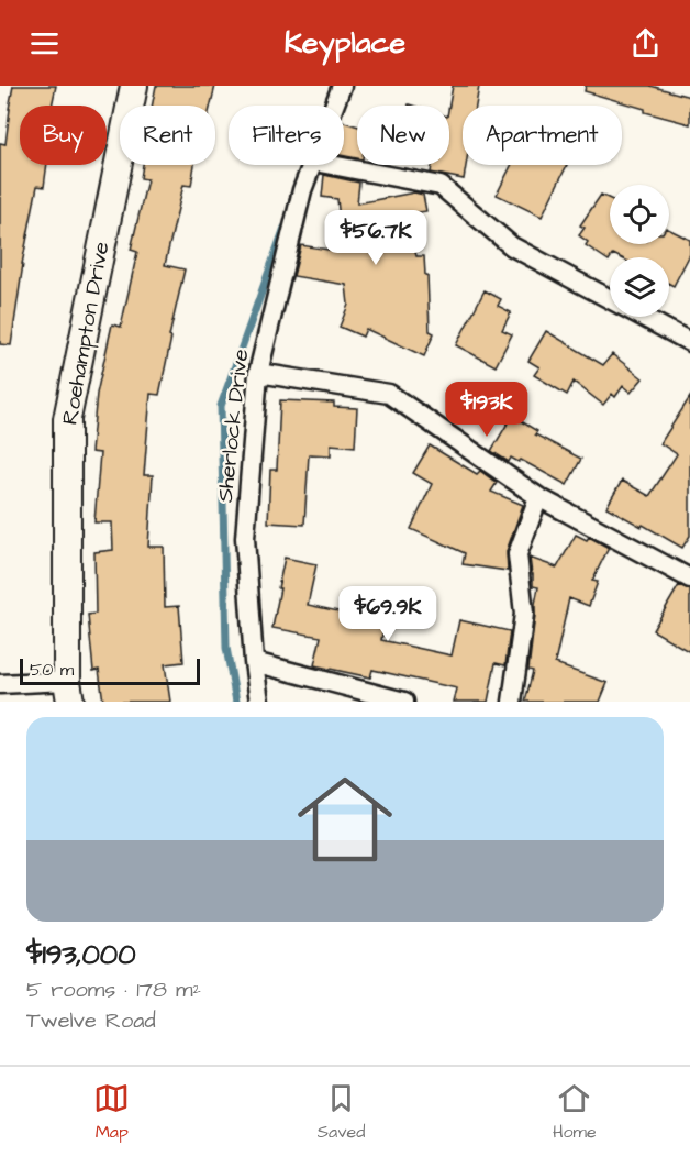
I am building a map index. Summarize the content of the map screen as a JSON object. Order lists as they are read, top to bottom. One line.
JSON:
{"streets":{"street":["Roehampton Drive","Sherlock Drive"]},"scale_bar":"50 m","page":{"header":"Keyplace","chip":["Buy","Rent","Filters","New","Apartment"],"price":["$56.7K","$193K","$69.9K"],"scale":"50 m","list":[{"name":"$193,000","note":"5 rooms · 178 m² · Twelve Road"}],"tabs":["Map","Saved","Home"]}}
